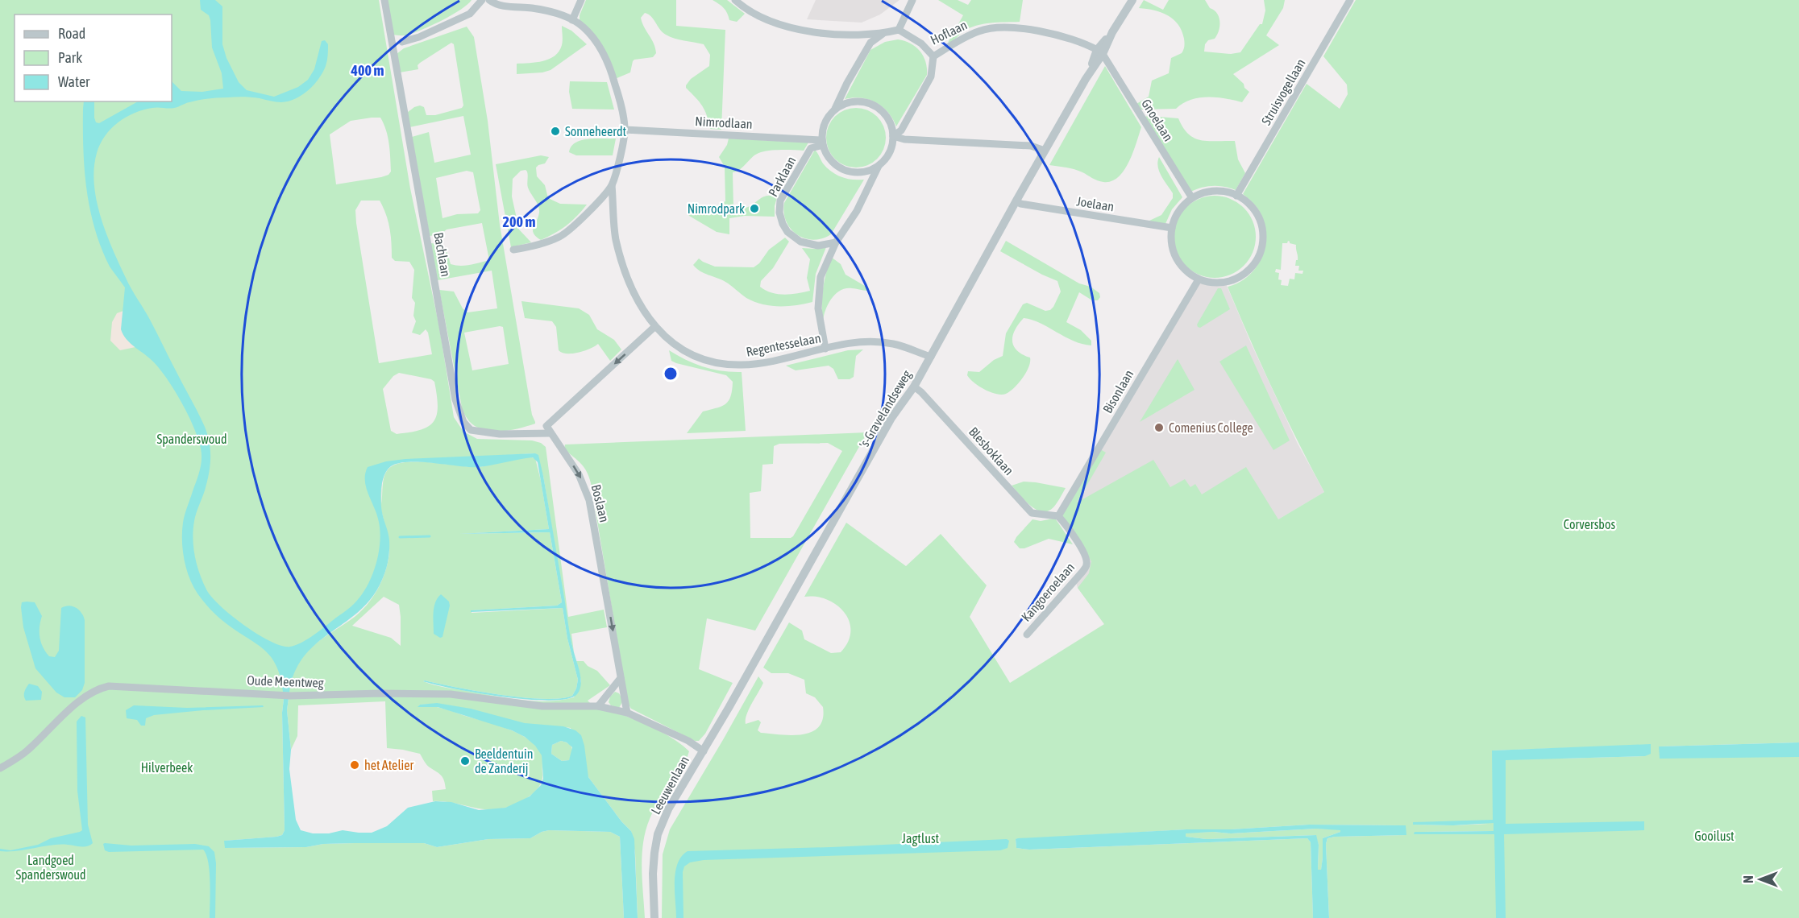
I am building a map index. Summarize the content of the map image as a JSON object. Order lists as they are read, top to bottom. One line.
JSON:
{"streets":{"street":["Hoflaan","Struisvogellaan","Gnoelaan","Nimrodlaan","Parklaan","Joelaan","Bachlaan","Regentesselaan","Bisonlaan","'s-Gravelandseweg","Blesboklaan","Boslaan","Kangoeroelaan","Oude Meentweg","Leeuwenlaan"]},"crossings":[["Hoflaan","Gnoelaan"],["Hoflaan","'s-Gravelandseweg"],["Struisvogellaan","Gnoelaan"],["Struisvogellaan","Joelaan"],["Struisvogellaan","Bisonlaan"],["Gnoelaan","Joelaan"],["Gnoelaan","Bisonlaan"],["Gnoelaan","'s-Gravelandseweg"],["Nimrodlaan","Parklaan"],["Joelaan","Bisonlaan"],["Joelaan","'s-Gravelandseweg"],["Bachlaan","Boslaan"],["Regentesselaan","'s-Gravelandseweg"],["Bisonlaan","Blesboklaan"],["Bisonlaan","Kangoeroelaan"],["'s-Gravelandseweg","Blesboklaan"],["'s-Gravelandseweg","Oude Meentweg"],["'s-Gravelandseweg","Leeuwenlaan"],["Blesboklaan","Kangoeroelaan"],["Boslaan","Oude Meentweg"],["Oude Meentweg","Leeuwenlaan"]],"one_way":["Boslaan"],"parks":["Spanderswoud","Corversbos","Hilverbeek","Gooilust","Jagtlust","Landgoed Spanderswoud"],"places":["Sonneheerdt","Nimrodpark","Comenius College","Beeldentuin de Zanderij","het Atelier"],"legend":["Road","Park","Water"],"north":"left","rings":["400 m","200 m"]}
